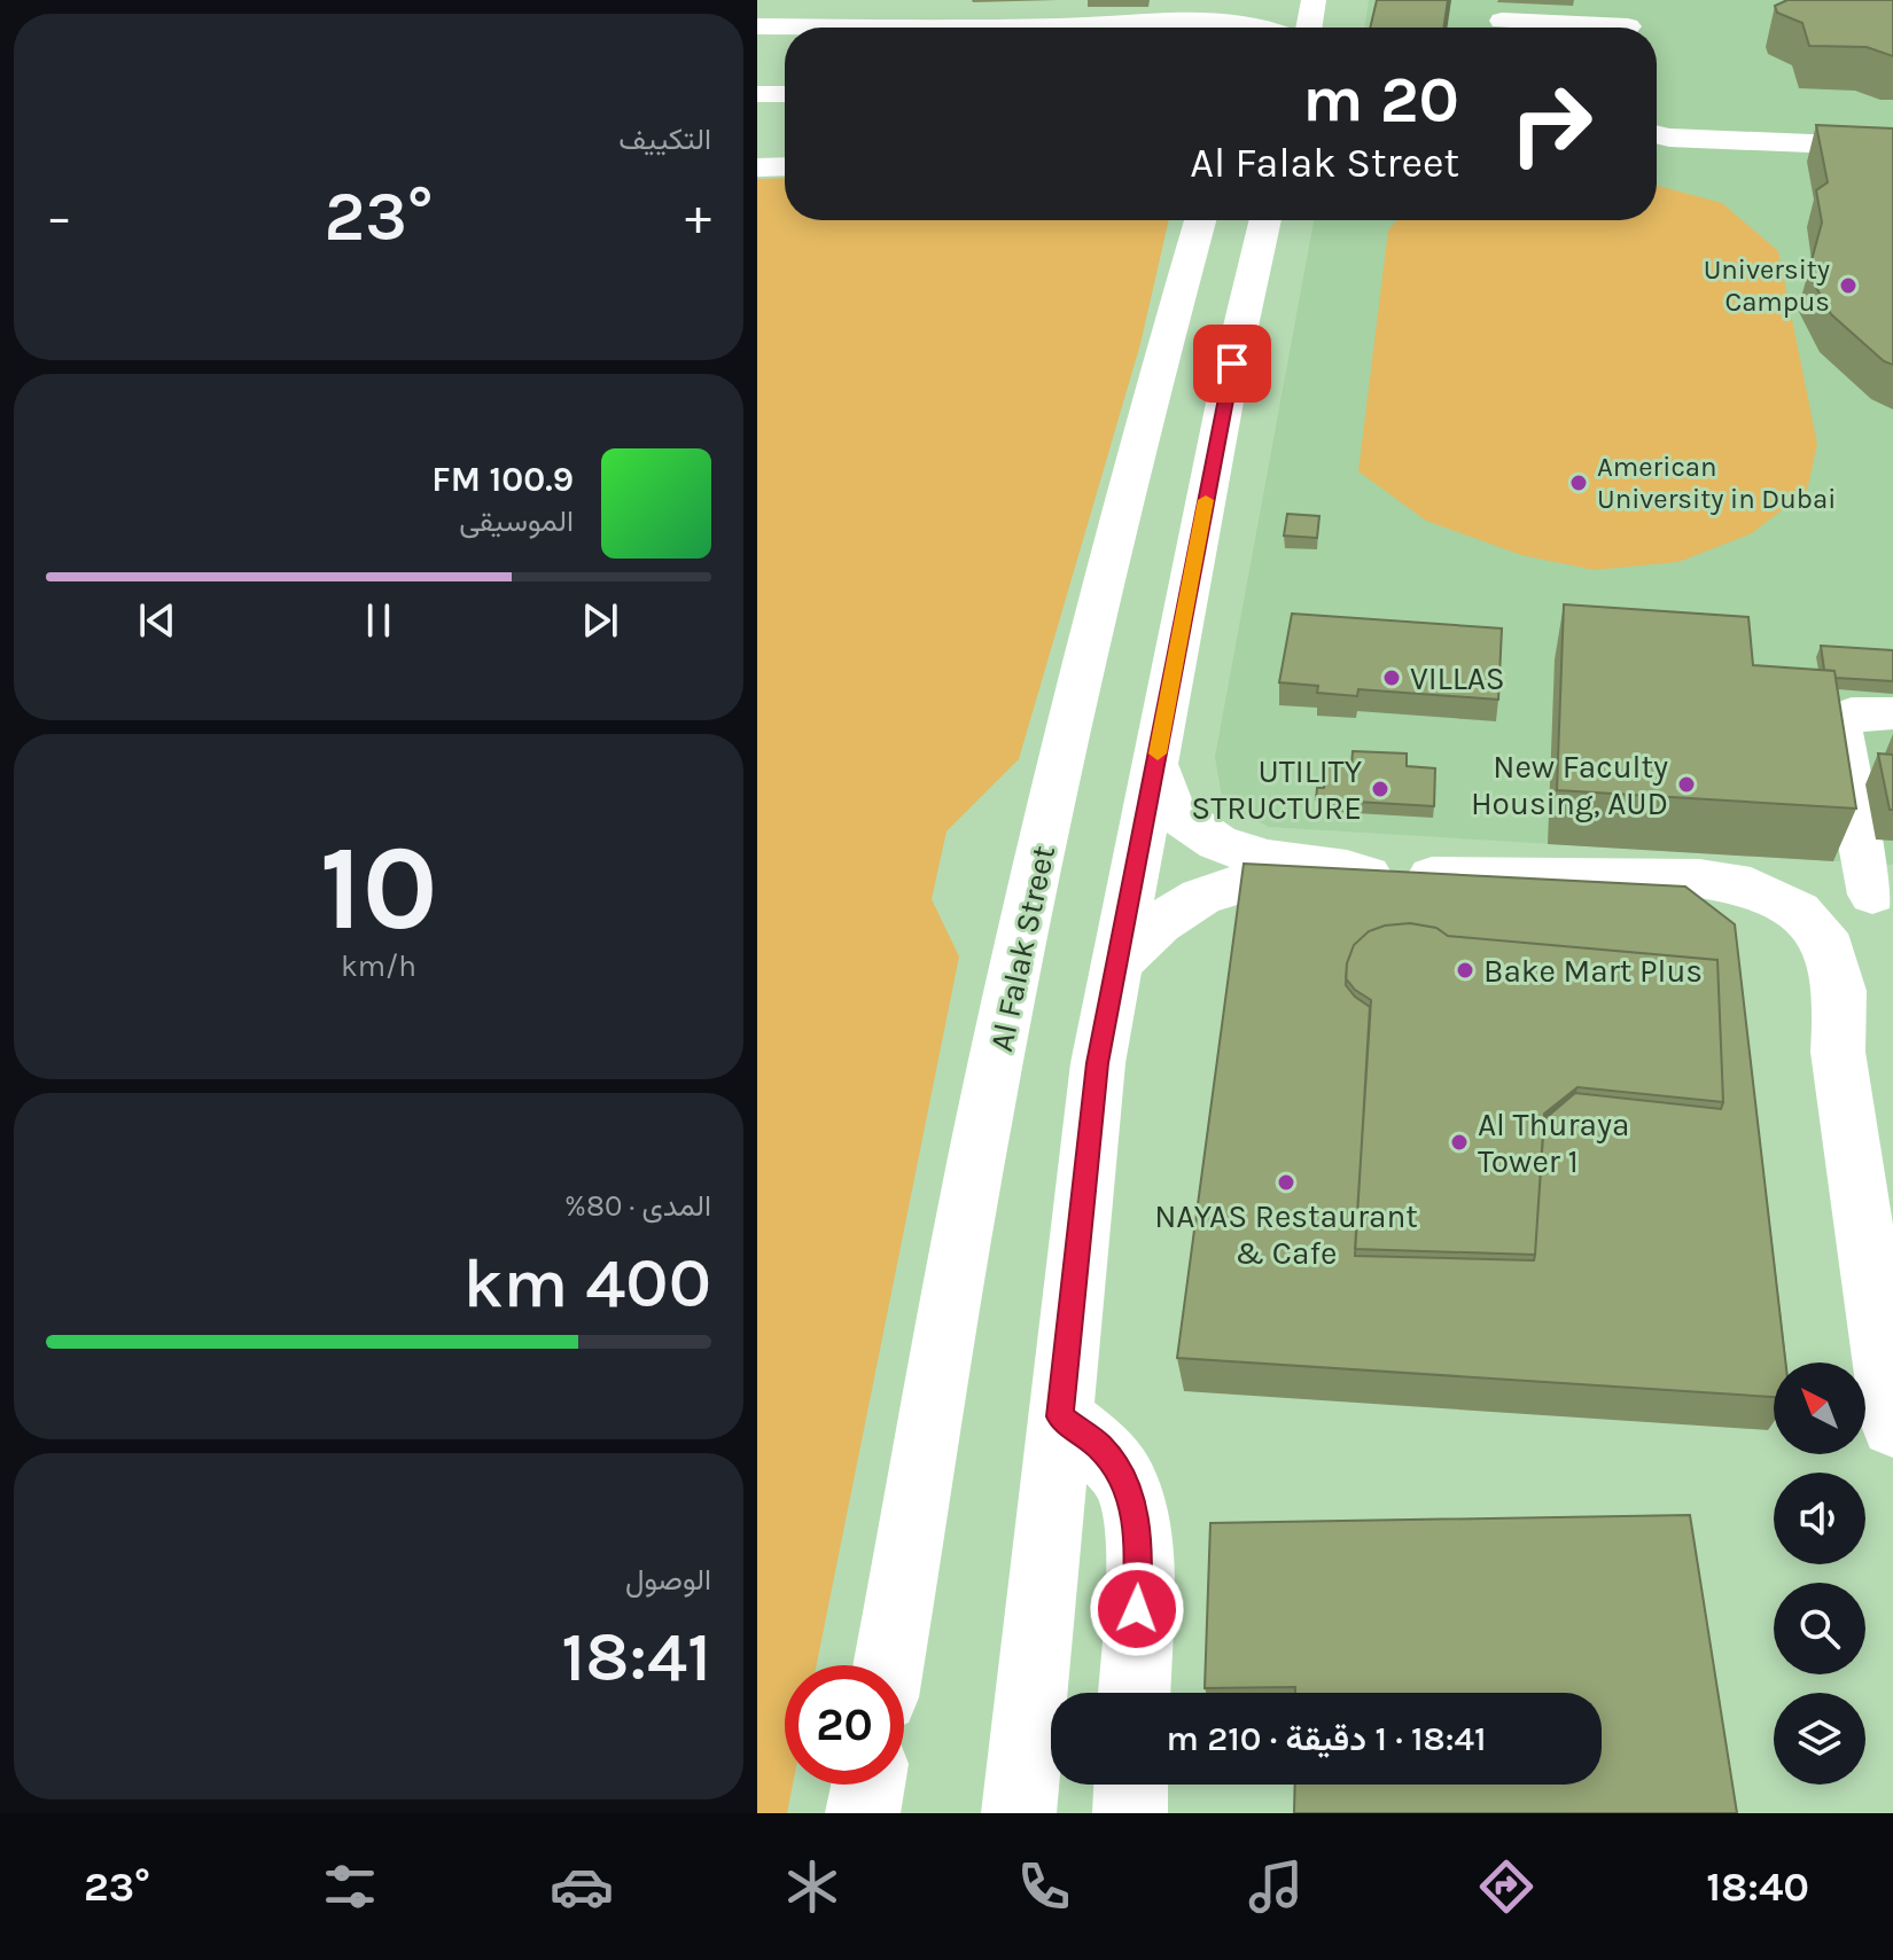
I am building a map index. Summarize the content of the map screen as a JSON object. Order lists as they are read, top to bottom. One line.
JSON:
{"streets":{"street":["Al Falak Street"]},"places":["University Campus","American University in Dubai","VILLAS","New Faculty Housing, AUD","UTILITY STRUCTURE","Bake Mart Plus","Al Thuraya Tower 1","NAYAS Restaurant & Cafe"],"north":"top left","page":{"tile":["التكييف",["10","km/h"],["المدى · 80%","400 km"],["الوصول","18:41"]],"turn":["20 m","Al Falak Street"],"heat":["−","23°","+"],"song":["100.9 FM","الموسيقى"],"limit":"20","trip":"18:41 · 1 دقيقة · 210 m","tabs":["18:40","23°"]}}
